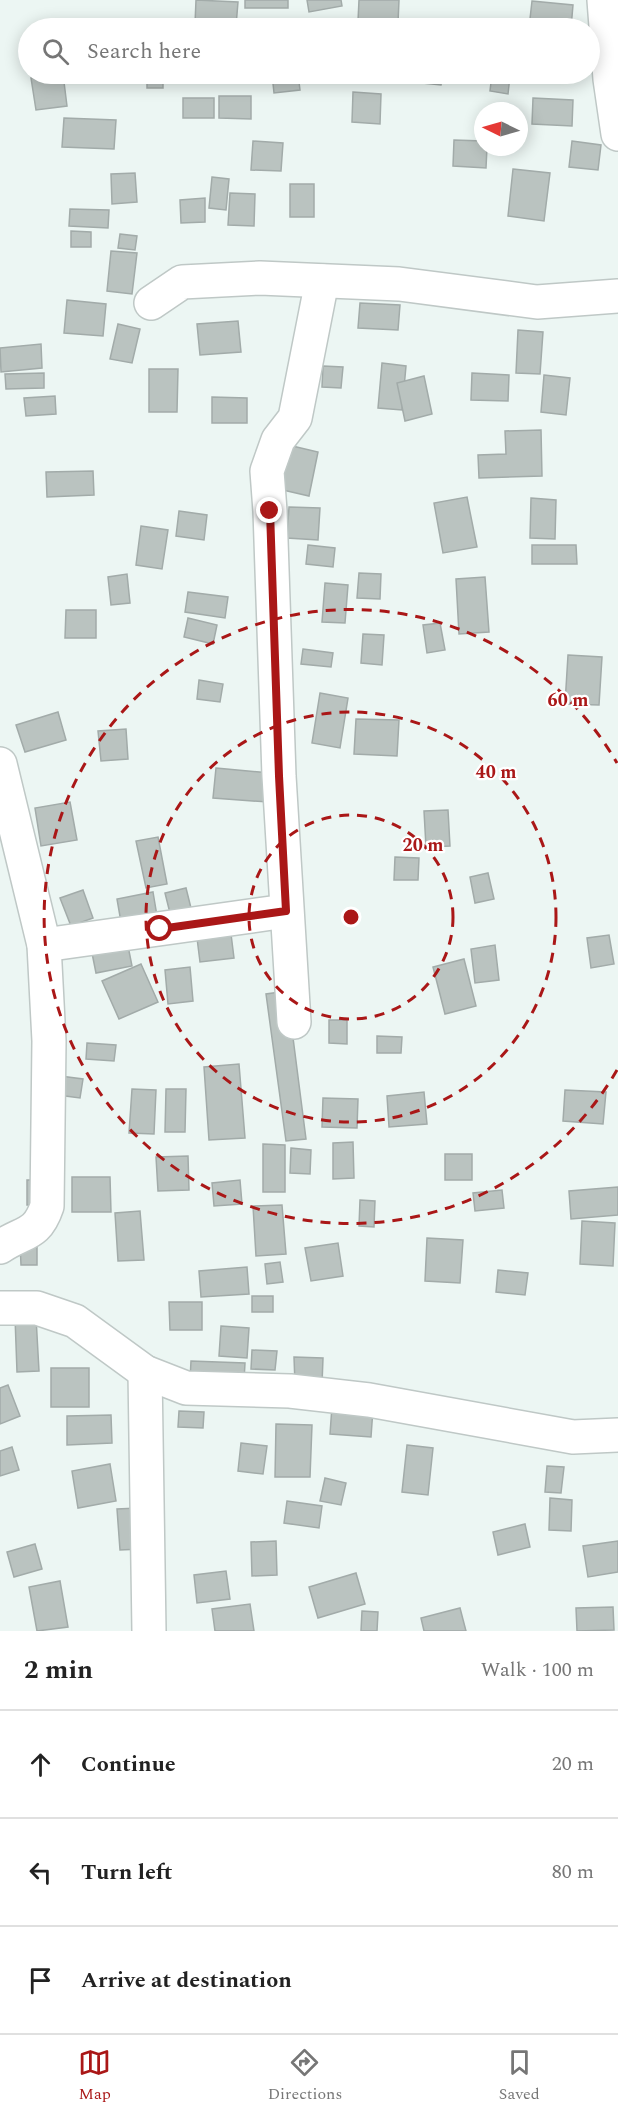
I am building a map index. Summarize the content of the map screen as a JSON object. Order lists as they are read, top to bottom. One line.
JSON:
{"north":"left","page":{"search":"Search here","heading":["2 min","Walk · 100 m"],"list":[["Continue","20 m"],["Turn left","80 m"],"Arrive at destination"],"nav":["Map","Directions","Saved"]},"rings":["60 m","40 m","20 m"]}
